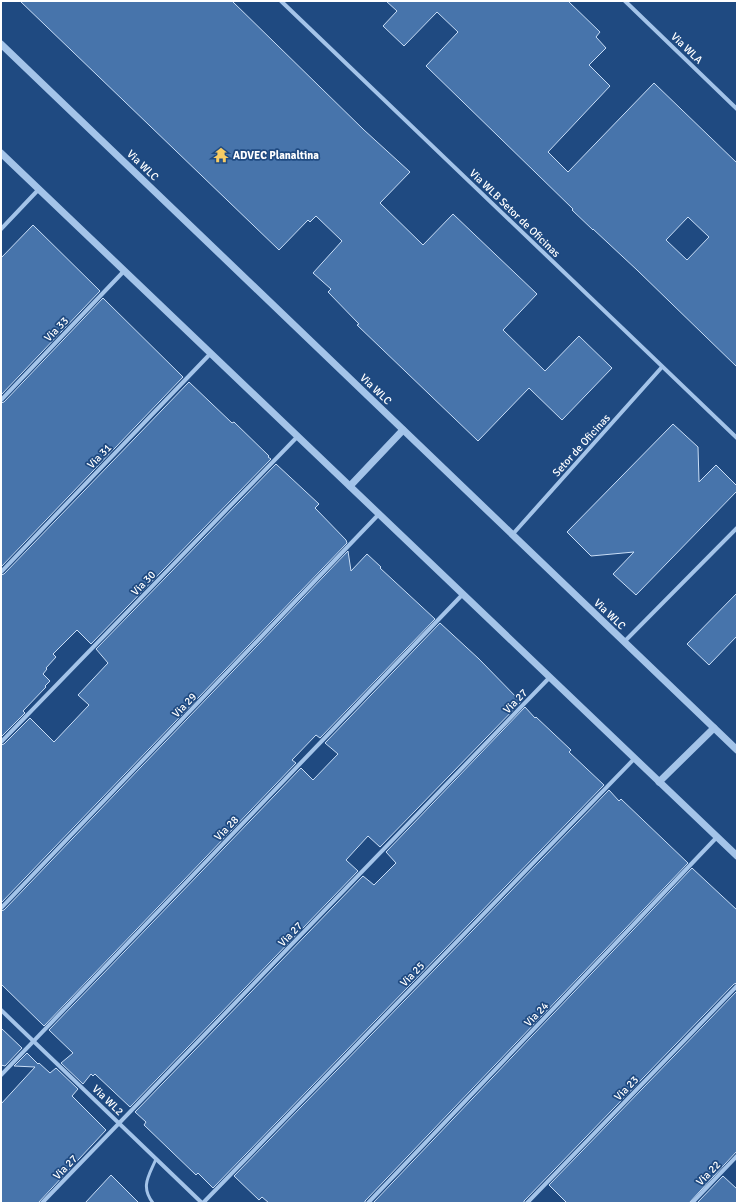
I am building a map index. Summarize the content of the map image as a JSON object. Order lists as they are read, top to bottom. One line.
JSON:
{"streets":{"street":["Via WLA","Via WLC","Via WLB Setor de Oficinas","Via 33","Setor de Oficinas","Via 31","Via 30","Via 27","Via 29","Via 28","Via 25","Via 24","Via 23","Via WL2","Via 22"]},"crossings":[["Via WLC","Setor de Oficinas"],["Via WLB Setor de Oficinas","Setor de Oficinas"],["Via 27","Via WL2"],["Via 28","Via WL2"],["Via 25","Via WL2"]],"places":{"temple":["ADVEC Planaltina"]}}
